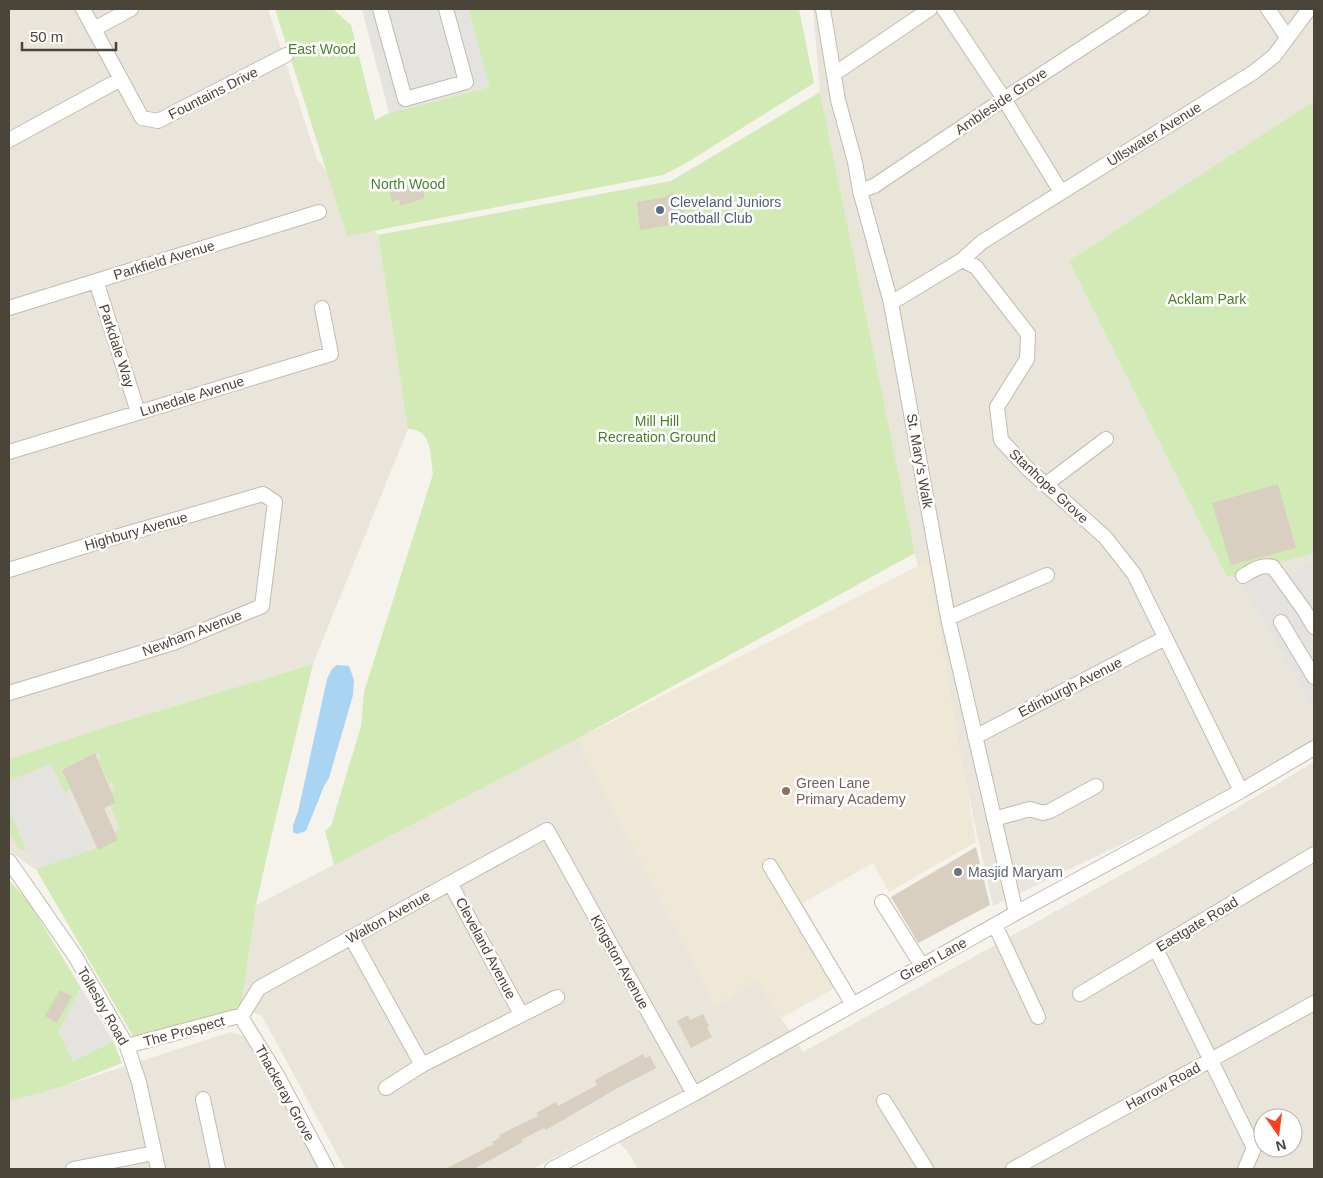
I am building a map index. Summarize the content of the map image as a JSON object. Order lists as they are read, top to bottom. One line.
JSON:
{"streets":{"street":["Fountains Drive","Ambleside Grove","Ullswater Avenue","Parkfield Avenue","Parkdale Way","Lunedale Avenue","St. Mary's Walk","Stanhope Grove","Highbury Avenue","Newham Avenue","Edinburgh Avenue","Walton Avenue","Eastgate Road","Cleveland Avenue","Green Lane","Kingston Avenue","Tollesby Road","The Prospect","Harrow Road","Thackeray Grove"]},"crossings":[["Ambleside Grove","St. Mary's Walk"],["Ullswater Avenue","Stanhope Grove"],["Parkfield Avenue","Parkdale Way"],["Parkdale Way","Lunedale Avenue"],["St. Mary's Walk","Edinburgh Avenue"],["St. Mary's Walk","Green Lane"],["Stanhope Grove","Edinburgh Avenue"],["Stanhope Grove","Green Lane"],["Highbury Avenue","Newham Avenue"],["Walton Avenue","Cleveland Avenue"],["Walton Avenue","Kingston Avenue"],["Walton Avenue","The Prospect"],["Walton Avenue","Thackeray Grove"],["Green Lane","Kingston Avenue"],["Tollesby Road","The Prospect"],["The Prospect","Thackeray Grove"]],"parks":["East Wood","North Wood","Acklam Park","Mill Hill Recreation Ground"],"places":["Cleveland Juniors Football Club","Green Lane Primary Academy","Masjid Maryam"],"scale_bar":"50 m","north":"bottom"}
